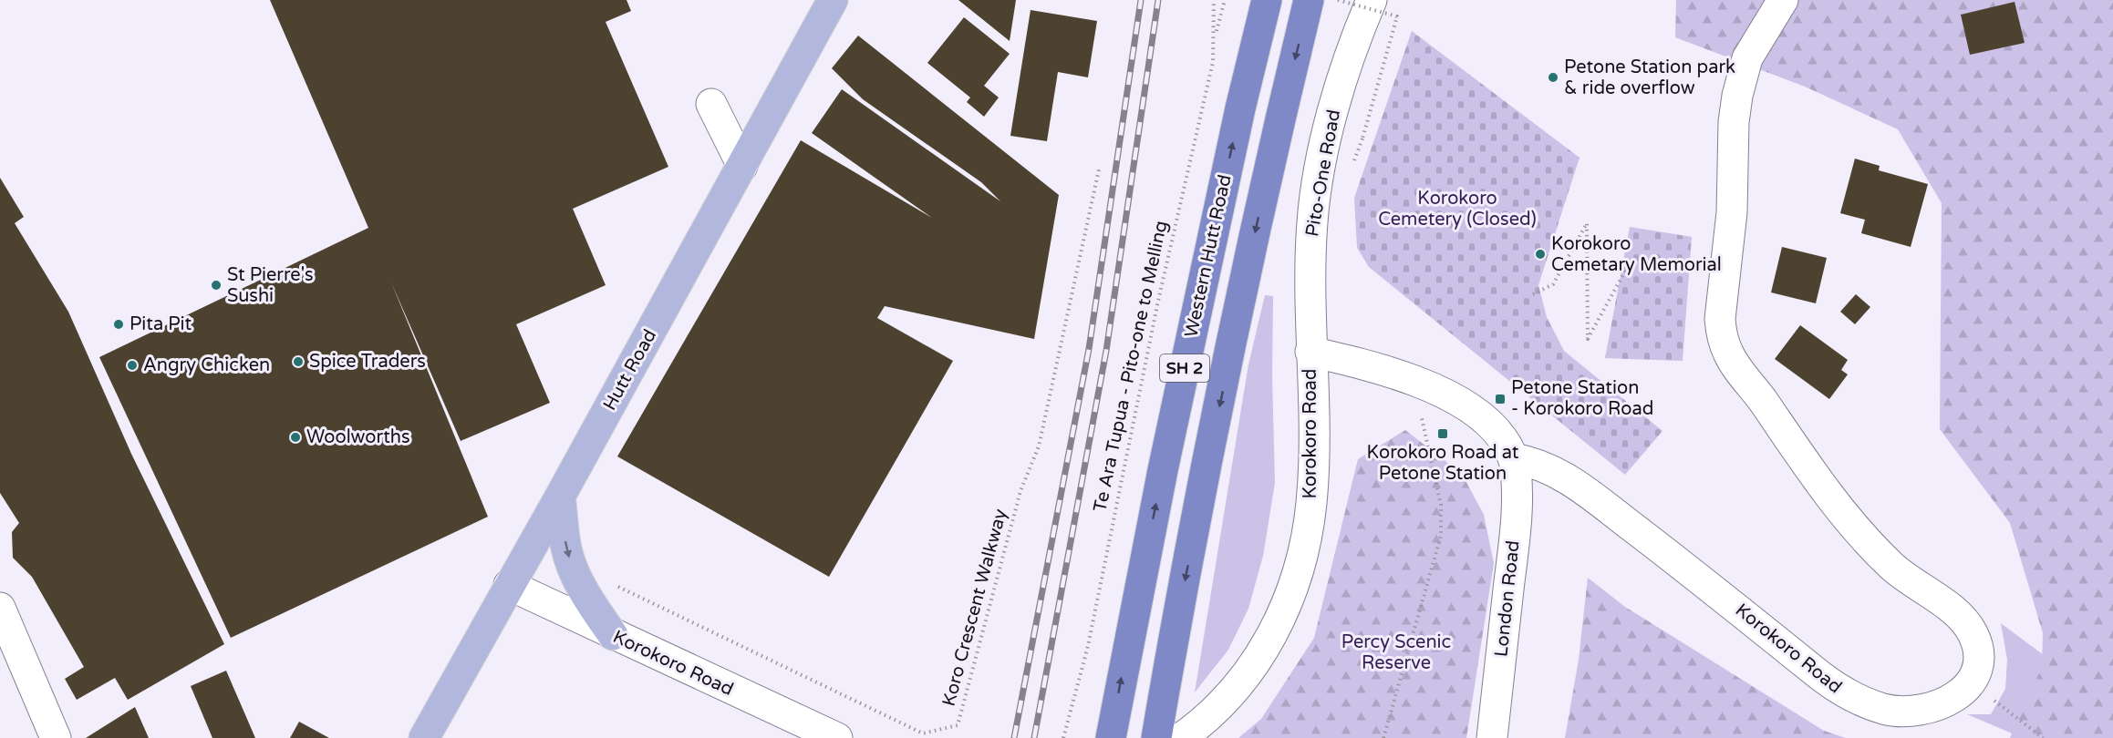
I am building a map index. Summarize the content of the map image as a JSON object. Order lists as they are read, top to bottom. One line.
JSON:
{"streets":{"highway":["Western Hutt Road","SH 2"],"main road":["Hutt Road"],"street":["Pito-One Road","Korokoro Road","London Road"],"path":["Te Ara Tupua - Pito-one to Melling","Koro Crescent Walkway"]},"crossings":[["Pito-One Road","Korokoro Road"],["Hutt Road","Korokoro Road"],["Korokoro Road","London Road"]],"parks":["Korokoro Cemetery (Closed)","Percy Scenic Reserve"],"places":{"other":["Petone Station park & ride overflow","Korokoro Cemetary Memorial","St Pierre's Sushi","Pita Pit","Spice Traders","Angry Chicken","Woolworths"],"transit":["Petone Station - Korokoro Road","Korokoro Road at Petone Station"]}}
